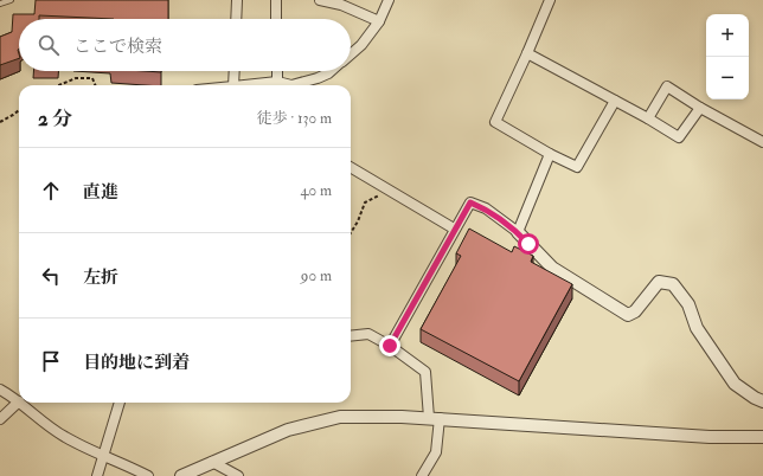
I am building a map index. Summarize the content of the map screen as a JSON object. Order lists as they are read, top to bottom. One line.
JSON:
{"page":{"map_buttons":["+","−"],"search":"ここで検索","heading":["2 分","徒歩 · 130 m"],"list":[["直進","40 m"],["左折","90 m"],"目的地に到着"]}}
